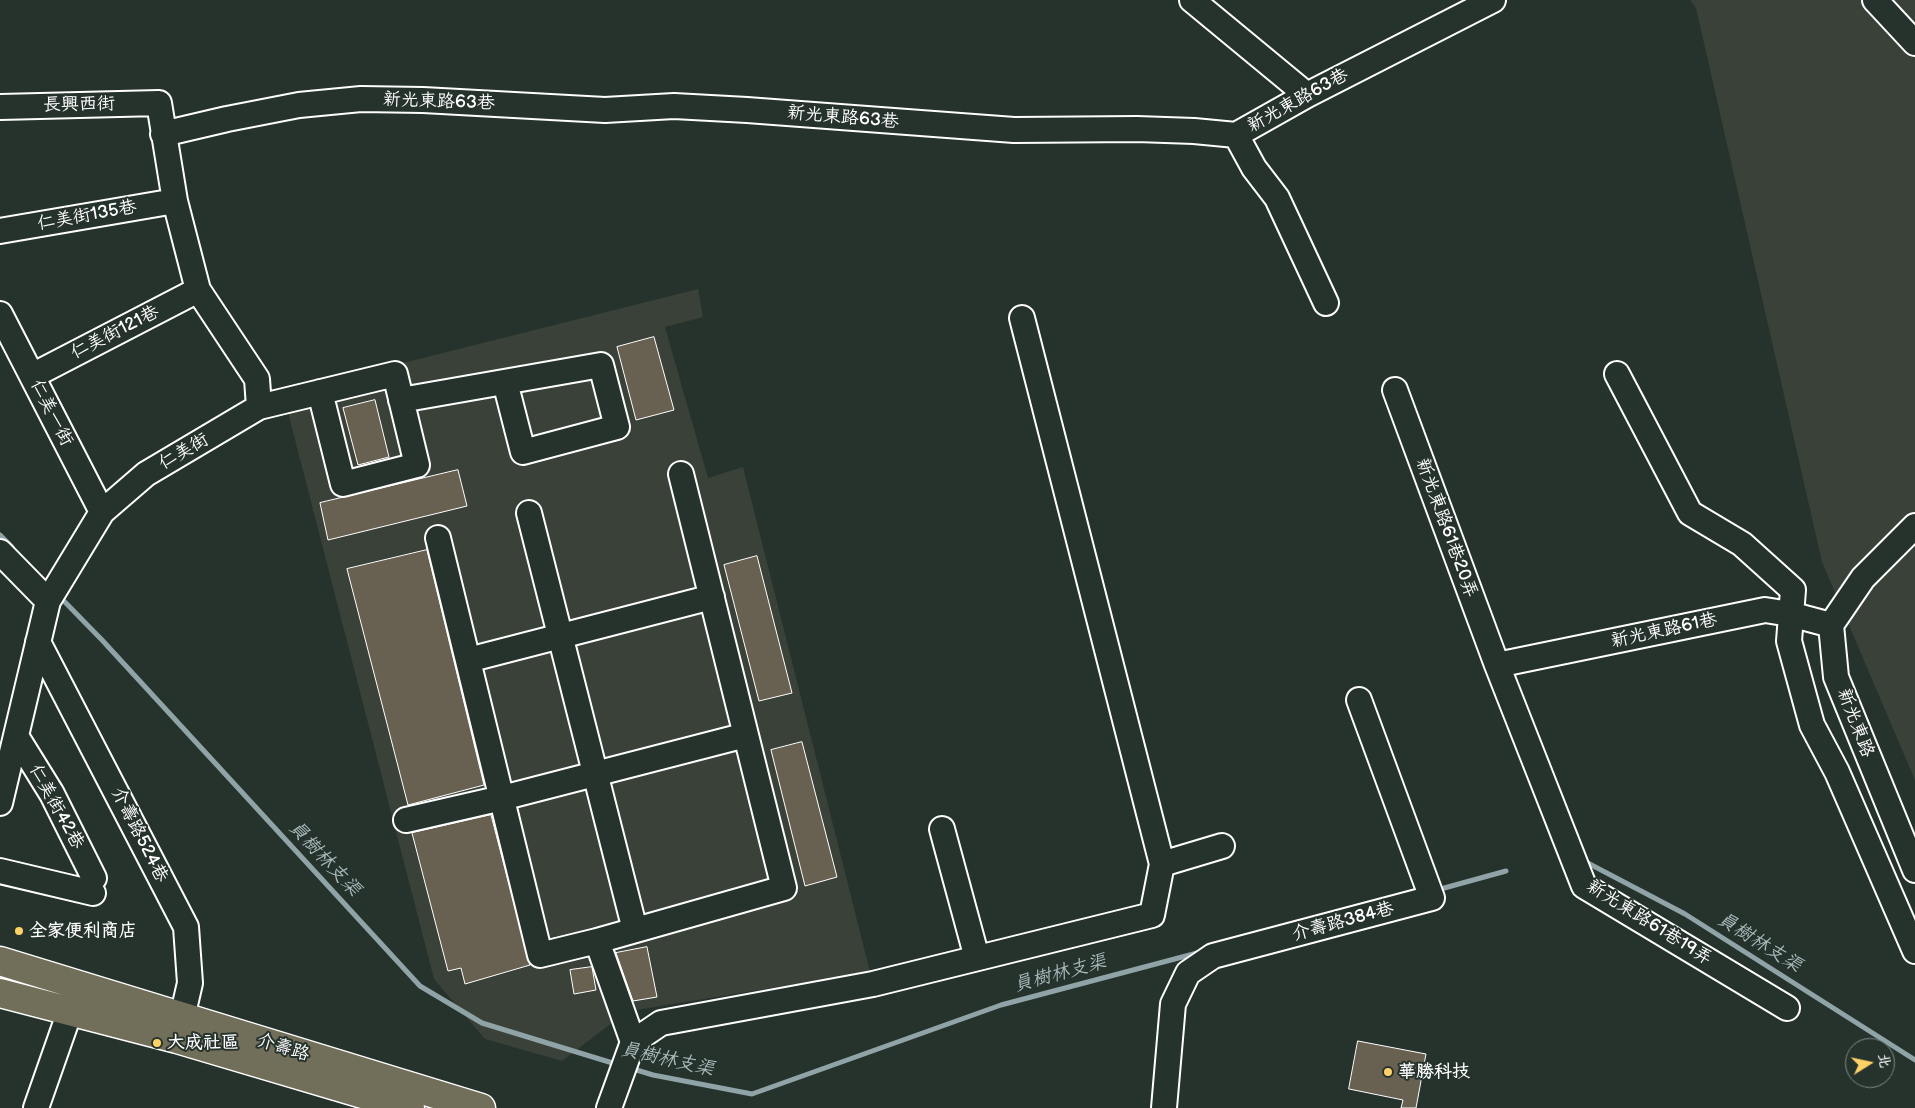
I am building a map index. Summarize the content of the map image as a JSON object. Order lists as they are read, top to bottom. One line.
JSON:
{"streets":{"main road":["介壽路"],"street":["新光東路63巷","長興西街","仁美街135巷","仁美街121巷","仁美一街","仁美街","新光東路61巷20弄","新光東路61巷","新光東路","仁美街42巷","介壽路524巷","介壽路384巷","新光東路61巷19弄"]},"crossings":[["新光東路63巷","長興西街"],["仁美街121巷","仁美一街"],["仁美一街","仁美街"],["仁美街","仁美街42巷"],["仁美街","介壽路524巷"],["新光東路61巷20弄","新光東路61巷"],["新光東路61巷20弄","新光東路61巷19弄"],["新光東路61巷","新光東路"],["新光東路61巷","新光東路61巷19弄"],["介壽路524巷","介壽路"]],"water":["員樹林支渠"],"places":["全家便利商店","大成社區","華勝科技"],"north":"right"}
